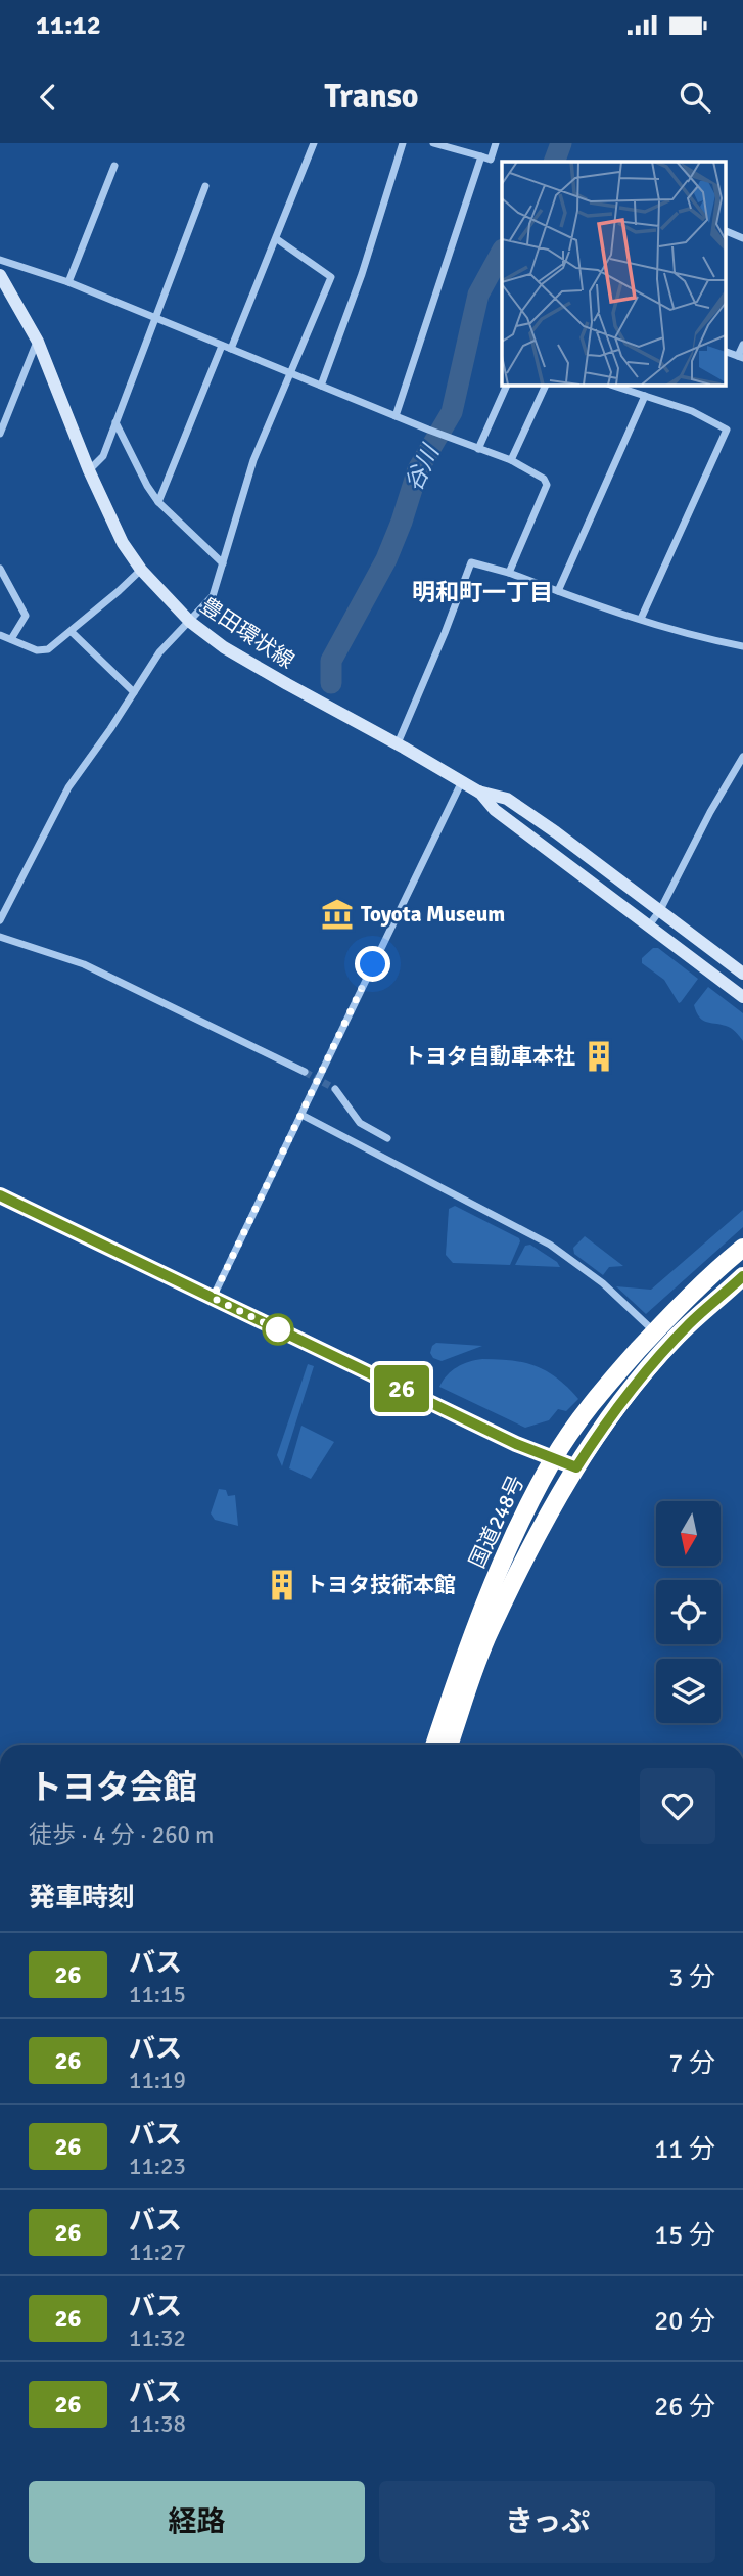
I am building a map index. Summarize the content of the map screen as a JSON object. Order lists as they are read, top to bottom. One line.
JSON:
{"streets":{"highway":["国道248号"],"main road":["豊田環状線"]},"districts":["明和町一丁目"],"water":["谷川"],"places":{"museum":["Toyota Museum"],"building":["トヨタ自動車本社","トヨタ技術本館"]},"lines":["bus line 26"],"north":"bottom","page":{"status":"11:12","header":"Transo","on_map":"26","heading":[["トヨタ会館","徒歩 · 4 分 · 260 m"],"発車時刻"],"list":[{"mark":"26","name":"バス","note":"11:15","value":"3 分"},{"mark":"26","name":"バス","note":"11:19","value":"7 分"},{"mark":"26","name":"バス","note":"11:23","value":"11 分"},{"mark":"26","name":"バス","note":"11:27","value":"15 分"},{"mark":"26","name":"バス","note":"11:32","value":"20 分"},{"mark":"26","name":"バス","note":"11:38","value":"26 分"}],"buttons":["経路","きっぷ"]}}
